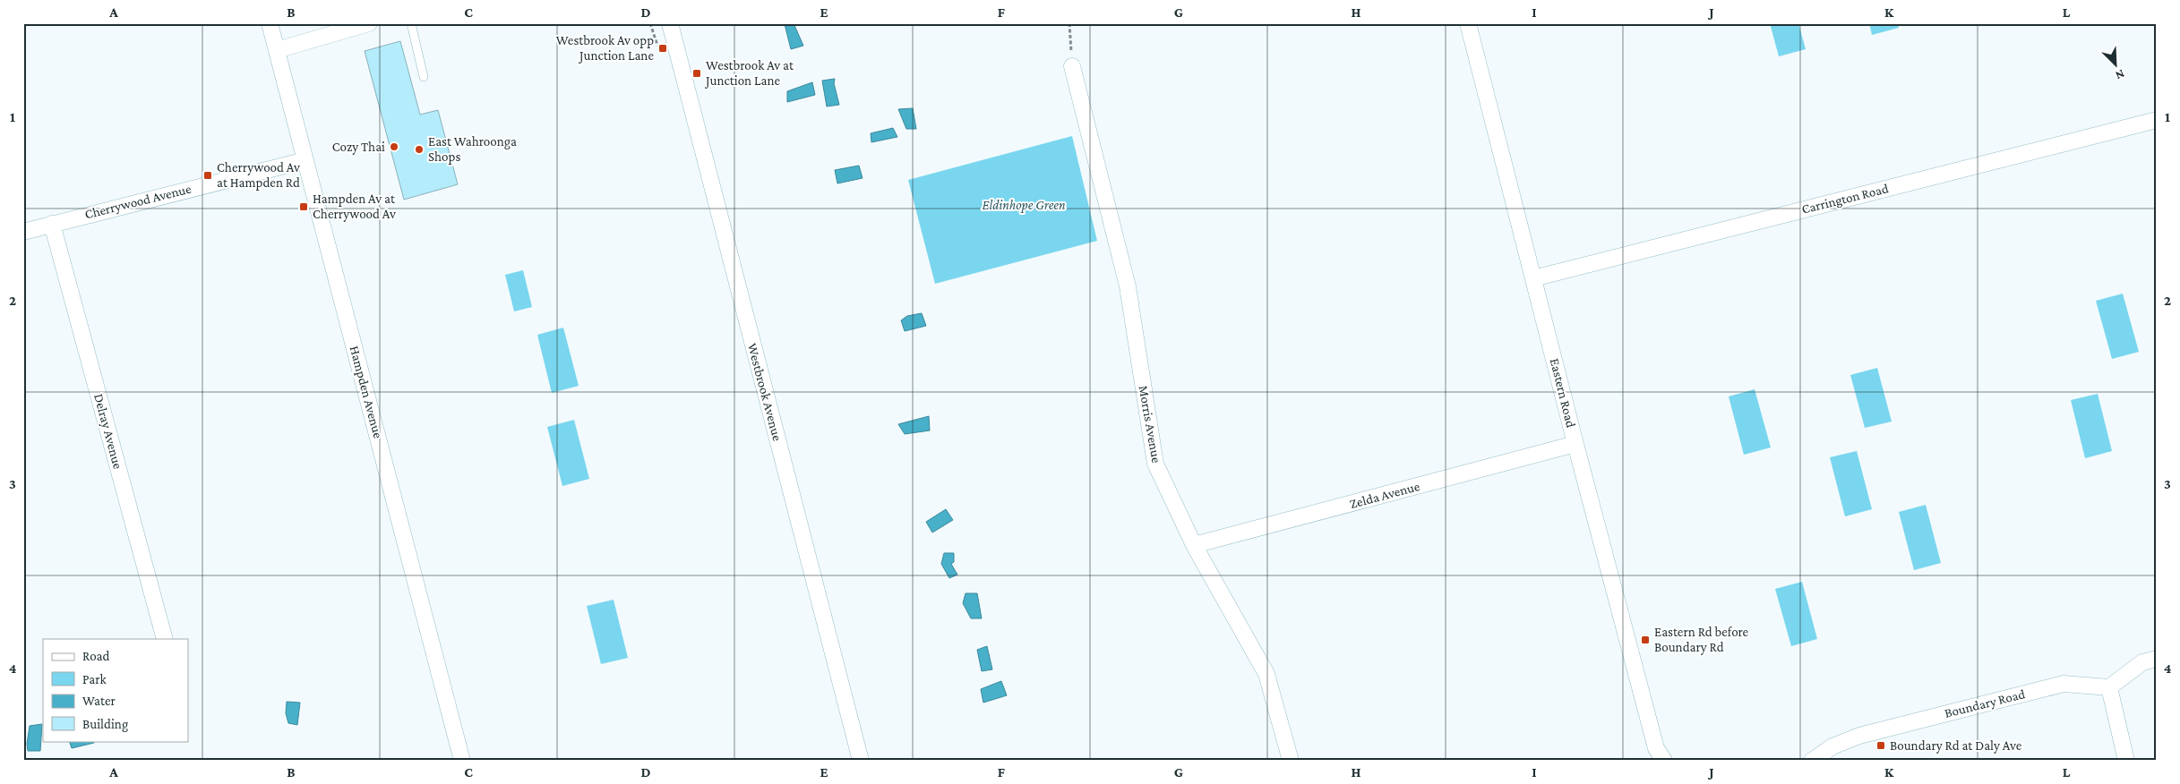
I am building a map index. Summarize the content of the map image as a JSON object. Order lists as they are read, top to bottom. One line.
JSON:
{"streets":{"street":["Carrington Road","Cherrywood Avenue","Hampden Avenue","Westbrook Avenue","Eastern Road","Morris Avenue","Delray Avenue","Zelda Avenue","Boundary Road"]},"crossings":[["Carrington Road","Eastern Road"],["Cherrywood Avenue","Hampden Avenue"],["Cherrywood Avenue","Delray Avenue"],["Eastern Road","Zelda Avenue"],["Morris Avenue","Zelda Avenue"]],"parks":["Eldinhope Green"],"places":{"transit":["Westbrook Av opp Junction Lane","Westbrook Av at Junction Lane","Cherrywood Av at Hampden Rd","Hampden Av at Cherrywood Av","Eastern Rd before Boundary Rd","Boundary Rd at Daly Ave"],"other":["Cozy Thai","East Wahroonga Shops"]},"legend":["Road","Park","Water","Building"],"north":"bottom right","grid":{"columns":["A","B","C","D","E","F","G","H","I","J","K","L"],"rows":["1","2","3","4"]}}
